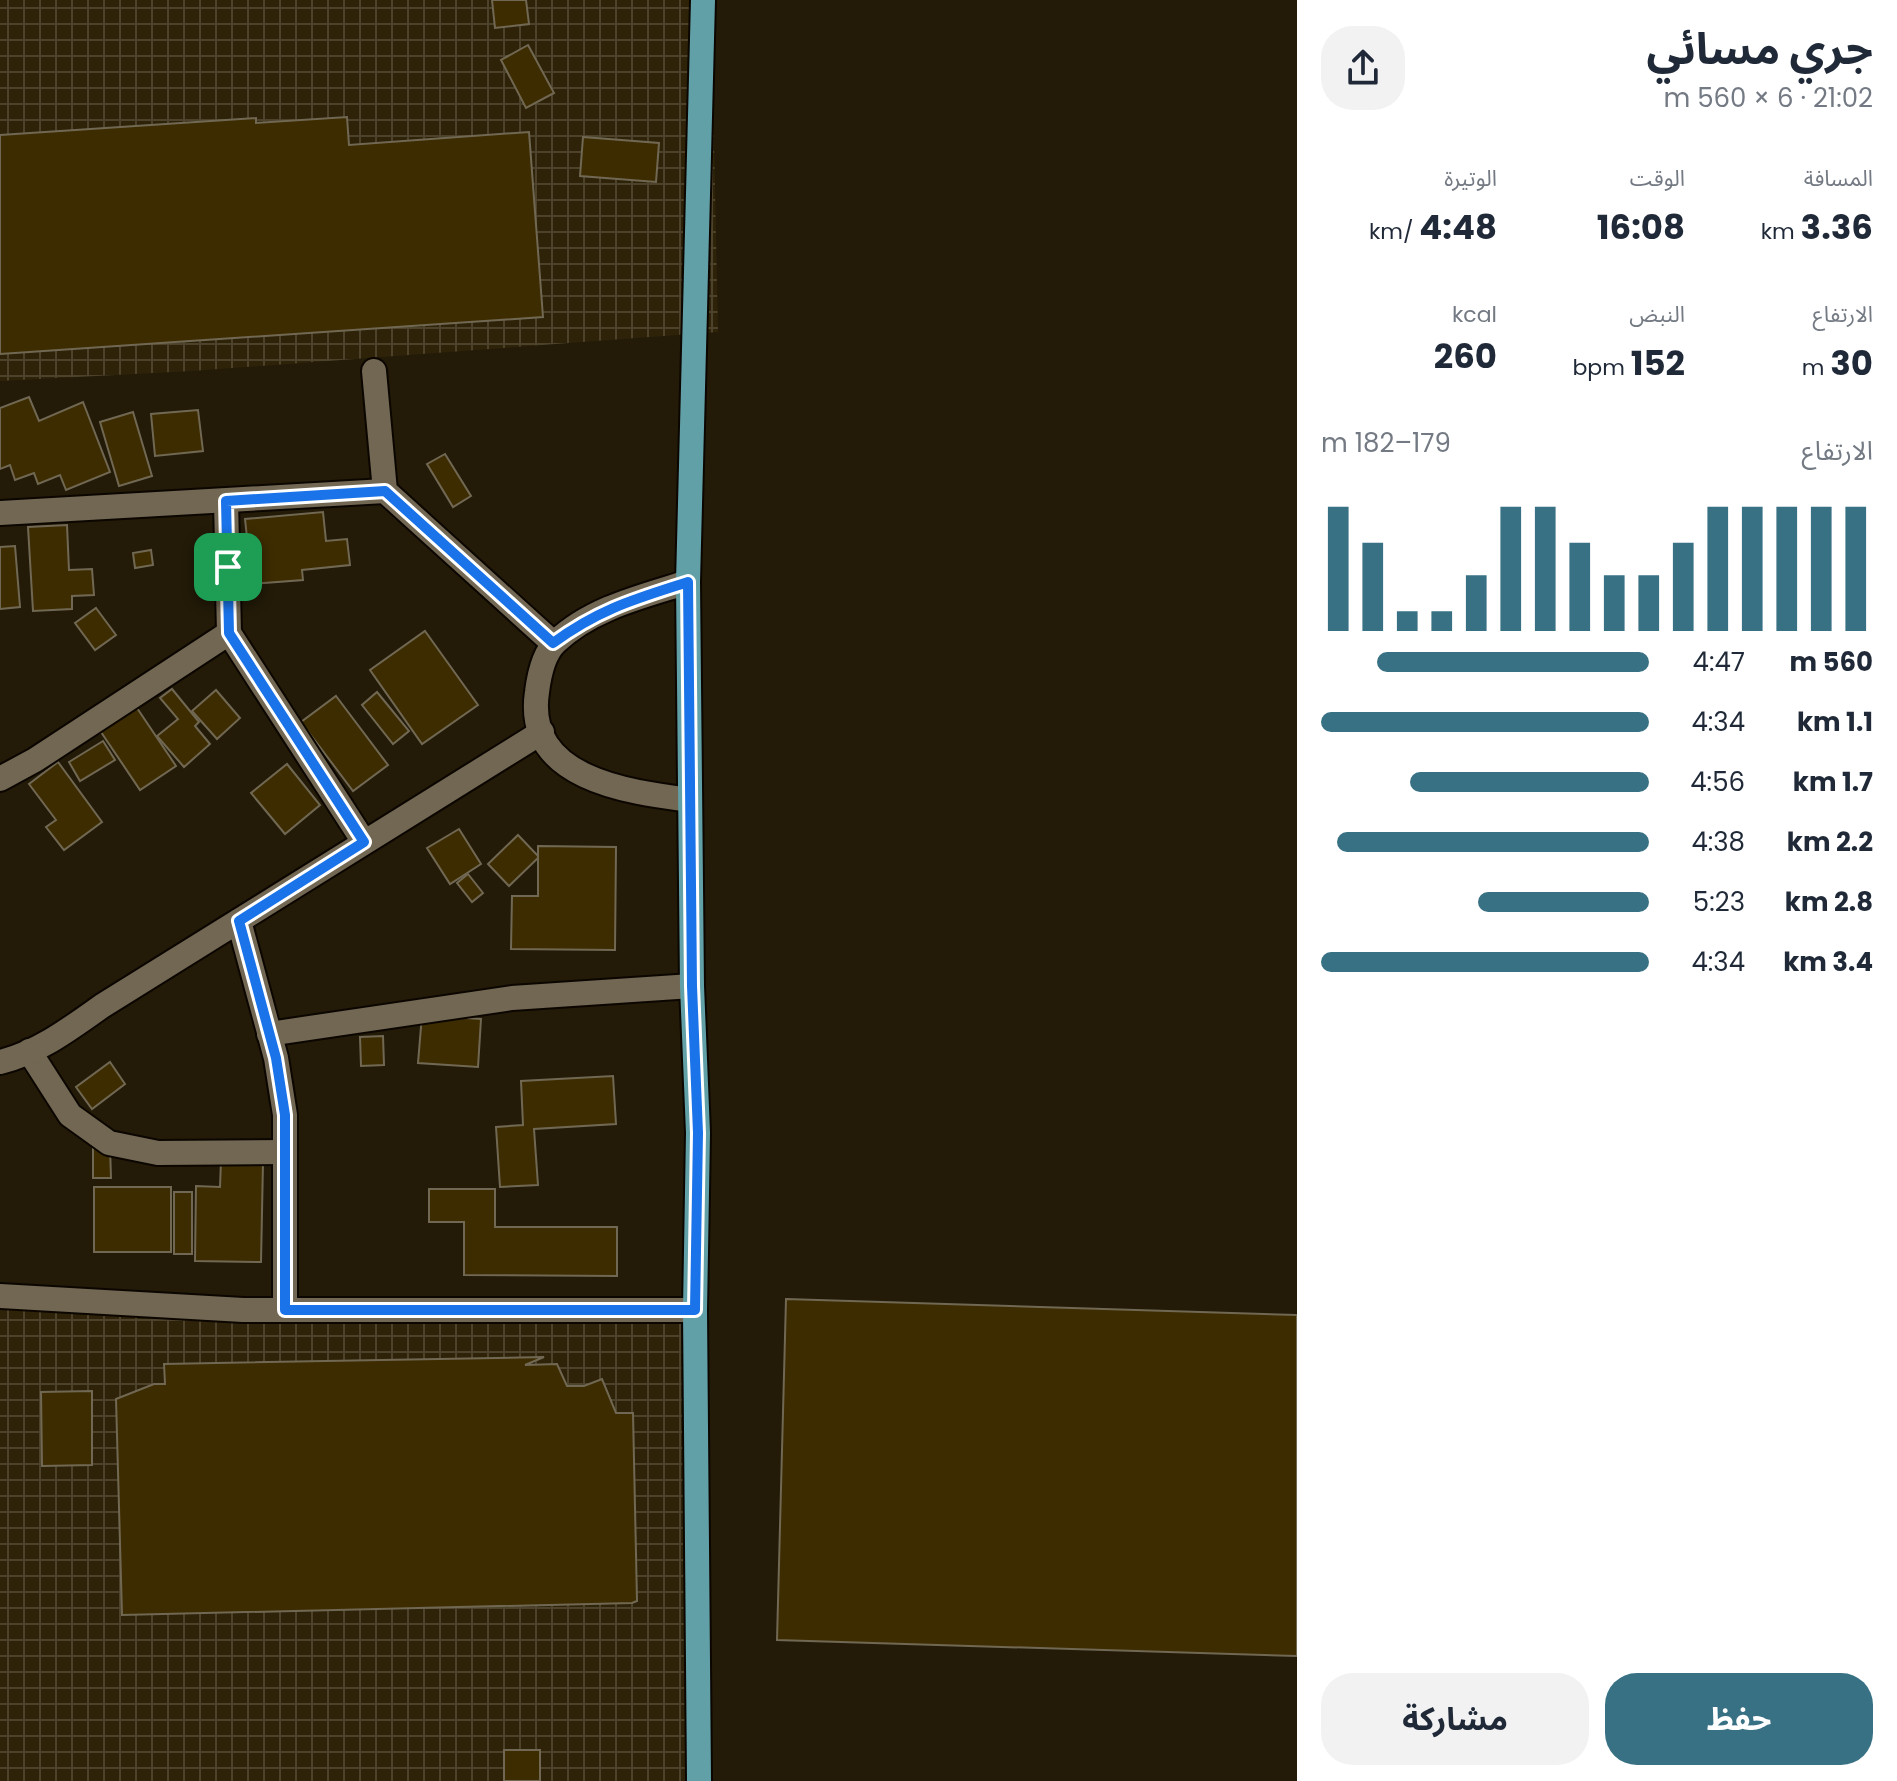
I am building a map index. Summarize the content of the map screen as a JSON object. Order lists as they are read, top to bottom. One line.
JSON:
{"page":{"heading":["جري مسائي","21:02 · 6 × 560 m"],"stats":[["المسافة","3.36 km"],["الوقت","16:08"],["الوتيرة","4:48 /km"],["الارتفاع","30 m"],["النبض","152 bpm"],["kcal","260"]],"chart":["الارتفاع","179–182 m"],"list":[{"name":"560 m","note":"4:47"},{"name":"1.1 km","note":"4:34"},{"name":"1.7 km","note":"4:56"},{"name":"2.2 km","note":"4:38"},{"name":"2.8 km","note":"5:23"},{"name":"3.4 km","note":"4:34"}],"buttons":["حفظ","مشاركة"]}}
